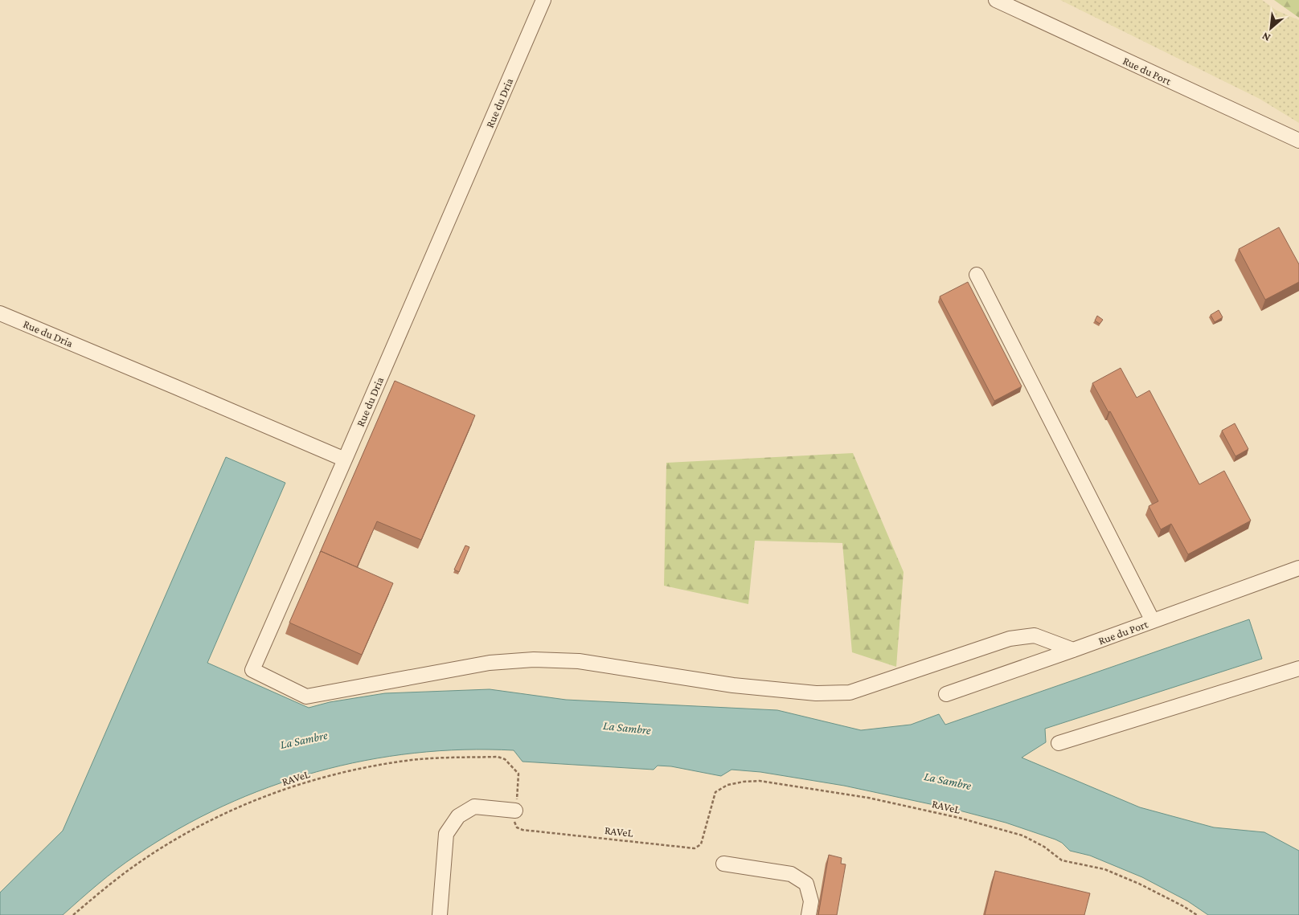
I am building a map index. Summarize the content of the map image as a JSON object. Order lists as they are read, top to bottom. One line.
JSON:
{"streets":{"street":["Rue du Port","Rue du Dria"],"path":["RAVeL"]},"water":["La Sambre"],"north":"bottom left"}
